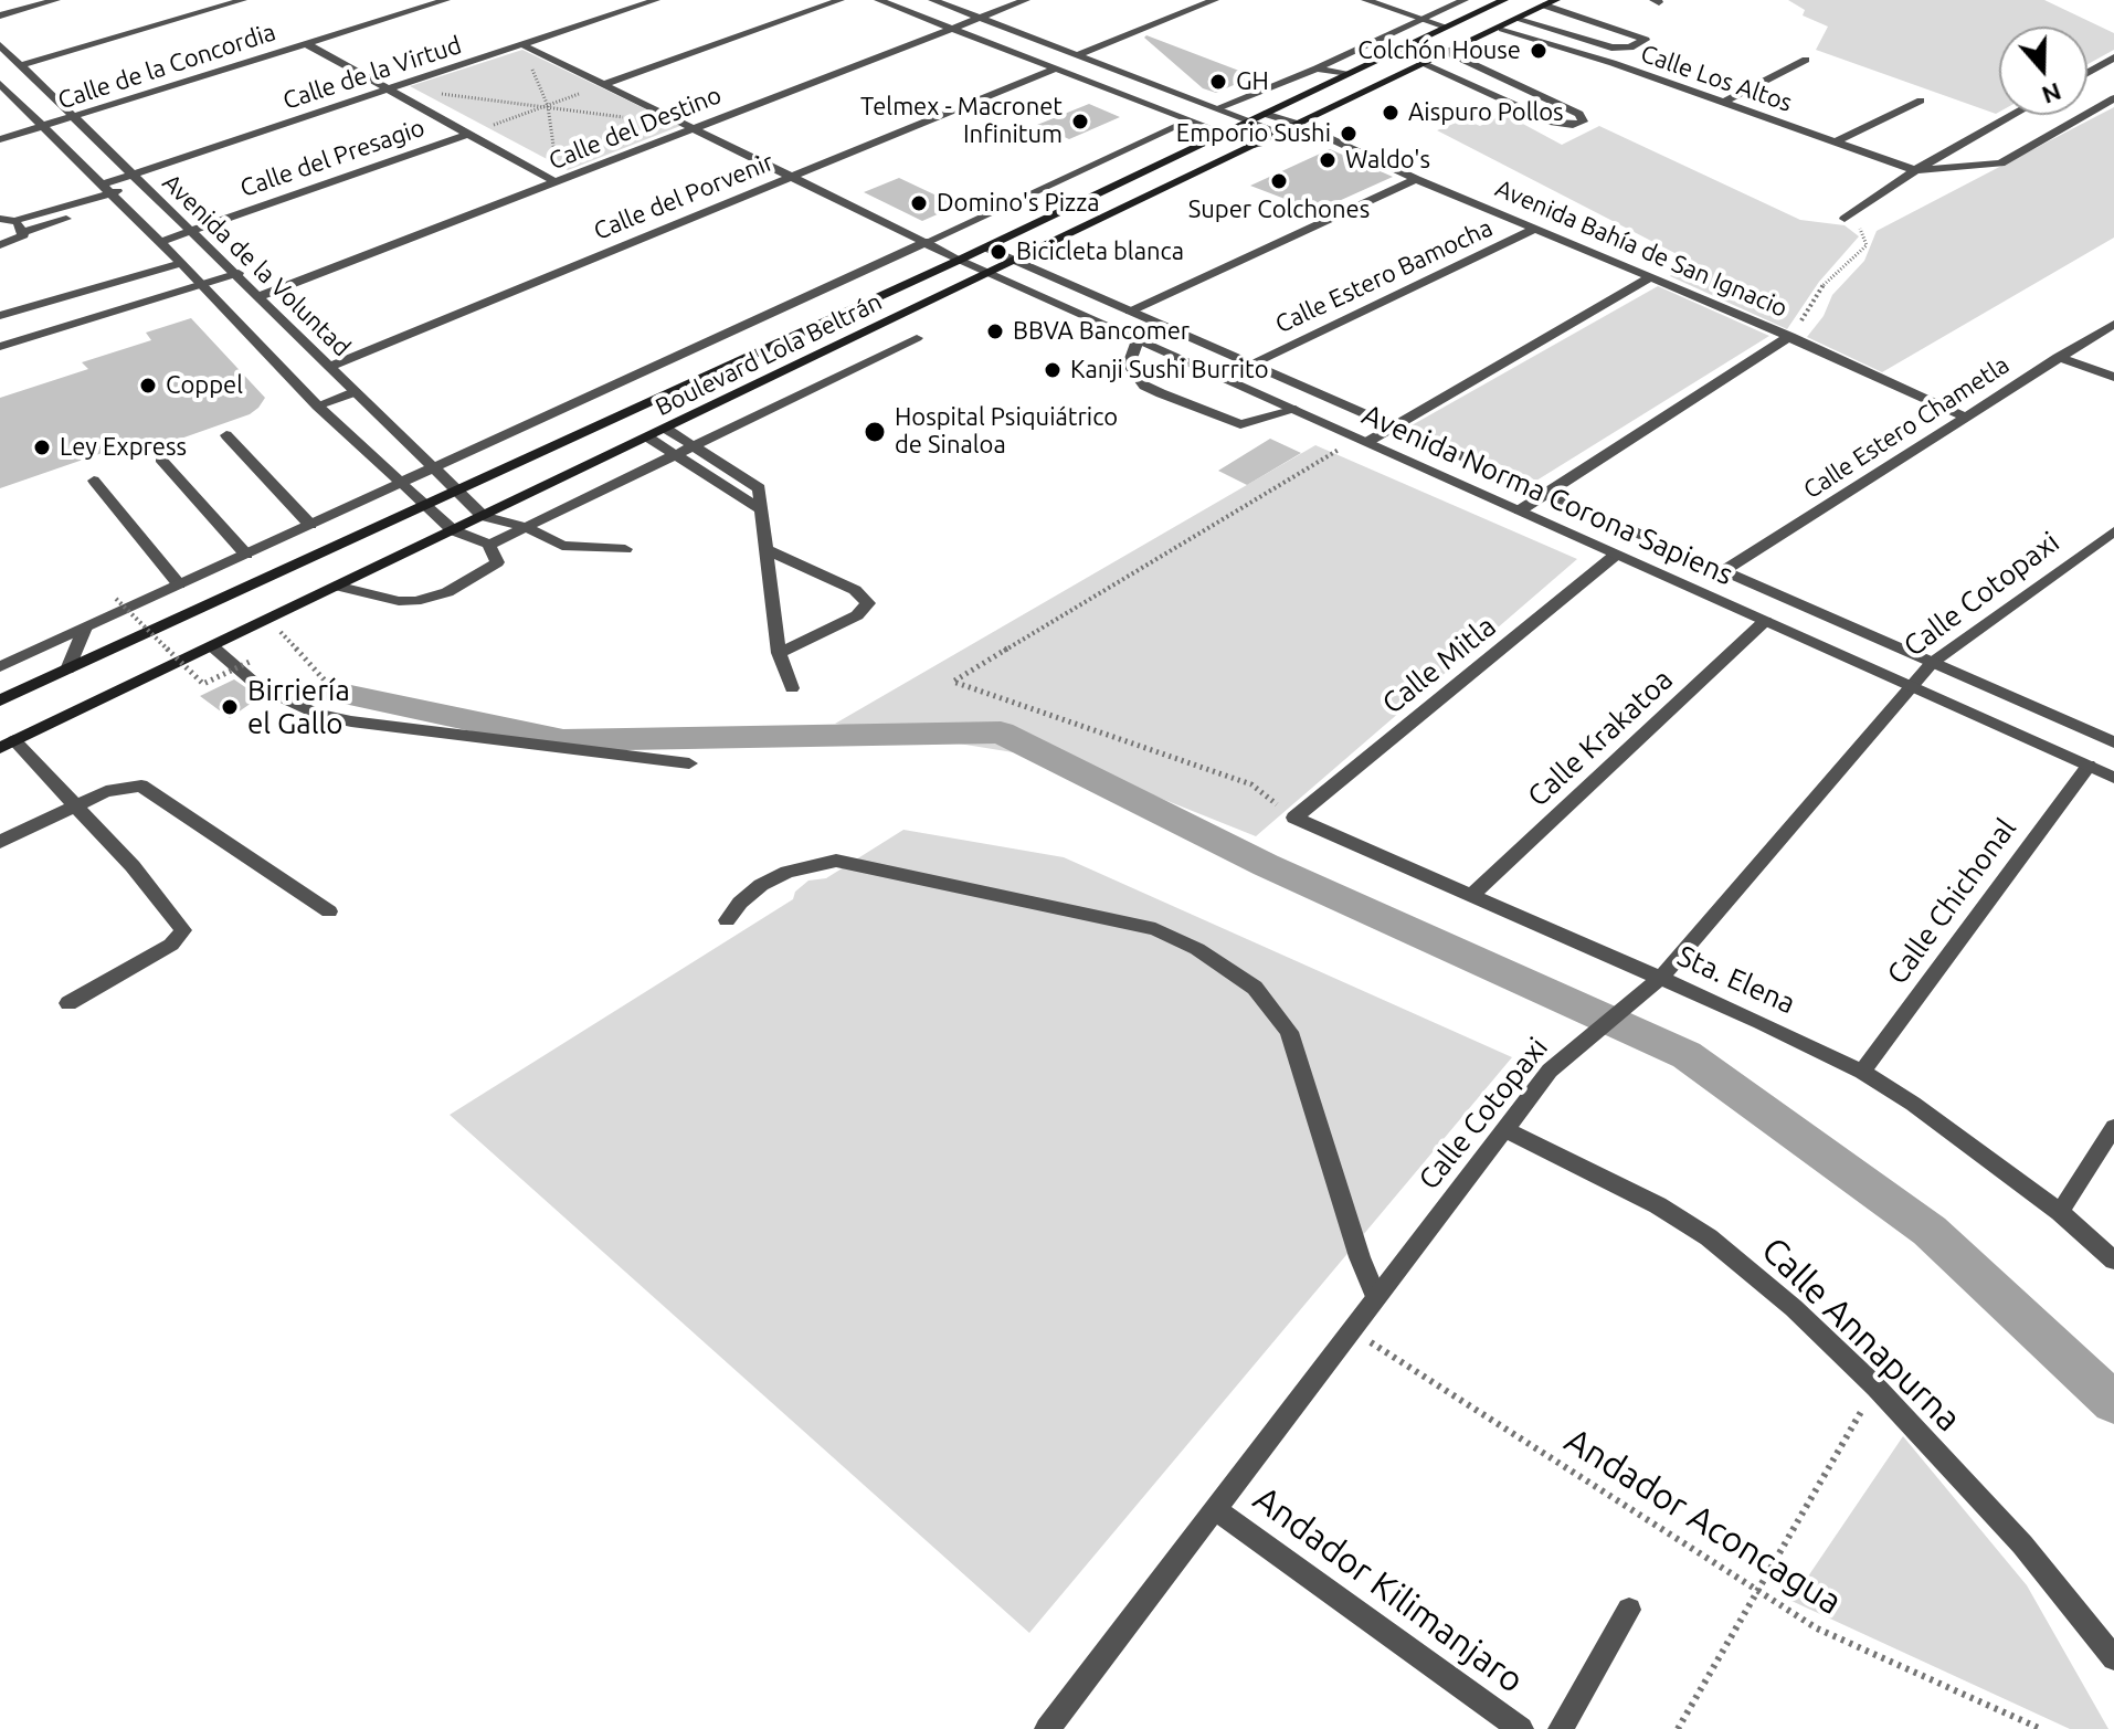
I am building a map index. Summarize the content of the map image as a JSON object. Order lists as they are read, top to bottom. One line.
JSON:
{"streets":{"main road":["Boulevard Lola Beltrán"],"street":["Calle de la Concordia","Calle de la Virtud","Calle Los Altos","Calle del Destino","Calle del Presagio","Calle del Porvenir","Avenida Bahía de San Ignacio","Avenida de la Voluntad","Calle Estero Bamocha","Calle Estero Chametla","Avenida Norma Corona Sapiens","Calle Cotopaxi","Calle Mitla","Calle Krakatoa","Calle Chichonal","Sta. Elena","Calle Annapurna","Andador Kilimanjaro"],"path":["Andador Aconcagua"]},"crossings":[["Calle de la Concordia","Avenida de la Voluntad"],["Calle de la Virtud","Avenida de la Voluntad"],["Calle de la Virtud","Avenida Norma Corona Sapiens"],["Calle Los Altos","Boulevard Lola Beltrán"],["Calle del Destino","Avenida de la Voluntad"],["Calle del Destino","Avenida Norma Corona Sapiens"],["Calle del Presagio","Avenida de la Voluntad"],["Calle del Porvenir","Avenida de la Voluntad"],["Calle del Porvenir","Avenida Norma Corona Sapiens"],["Avenida Bahía de San Ignacio","Calle Estero Bamocha"],["Avenida Bahía de San Ignacio","Boulevard Lola Beltrán"],["Avenida Bahía de San Ignacio","Calle Estero Chametla"],["Avenida de la Voluntad","Boulevard Lola Beltrán"],["Calle Estero Bamocha","Avenida Norma Corona Sapiens"],["Boulevard Lola Beltrán","Avenida Norma Corona Sapiens"],["Calle Estero Chametla","Avenida Norma Corona Sapiens"],["Avenida Norma Corona Sapiens","Calle Cotopaxi"],["Avenida Norma Corona Sapiens","Calle Mitla"],["Avenida Norma Corona Sapiens","Calle Krakatoa"],["Avenida Norma Corona Sapiens","Calle Chichonal"],["Calle Cotopaxi","Sta. Elena"],["Calle Cotopaxi","Calle Annapurna"],["Calle Cotopaxi","Andador Aconcagua"],["Calle Cotopaxi","Andador Kilimanjaro"],["Calle Mitla","Sta. Elena"],["Calle Krakatoa","Sta. Elena"],["Calle Chichonal","Sta. Elena"]],"places":["Colchón House","GH","Aispuro Pollos","Telmex - Macronet Infinitum","Emporio Sushi","Waldo's","Super Colchones","Domino's Pizza","Bicicleta blanca","BBVA Bancomer","Kanji Sushi Burrito","Coppel","Hospital Psiquiátrico de Sinaloa","Ley Express","Birriería el Gallo"],"north":"bottom"}
